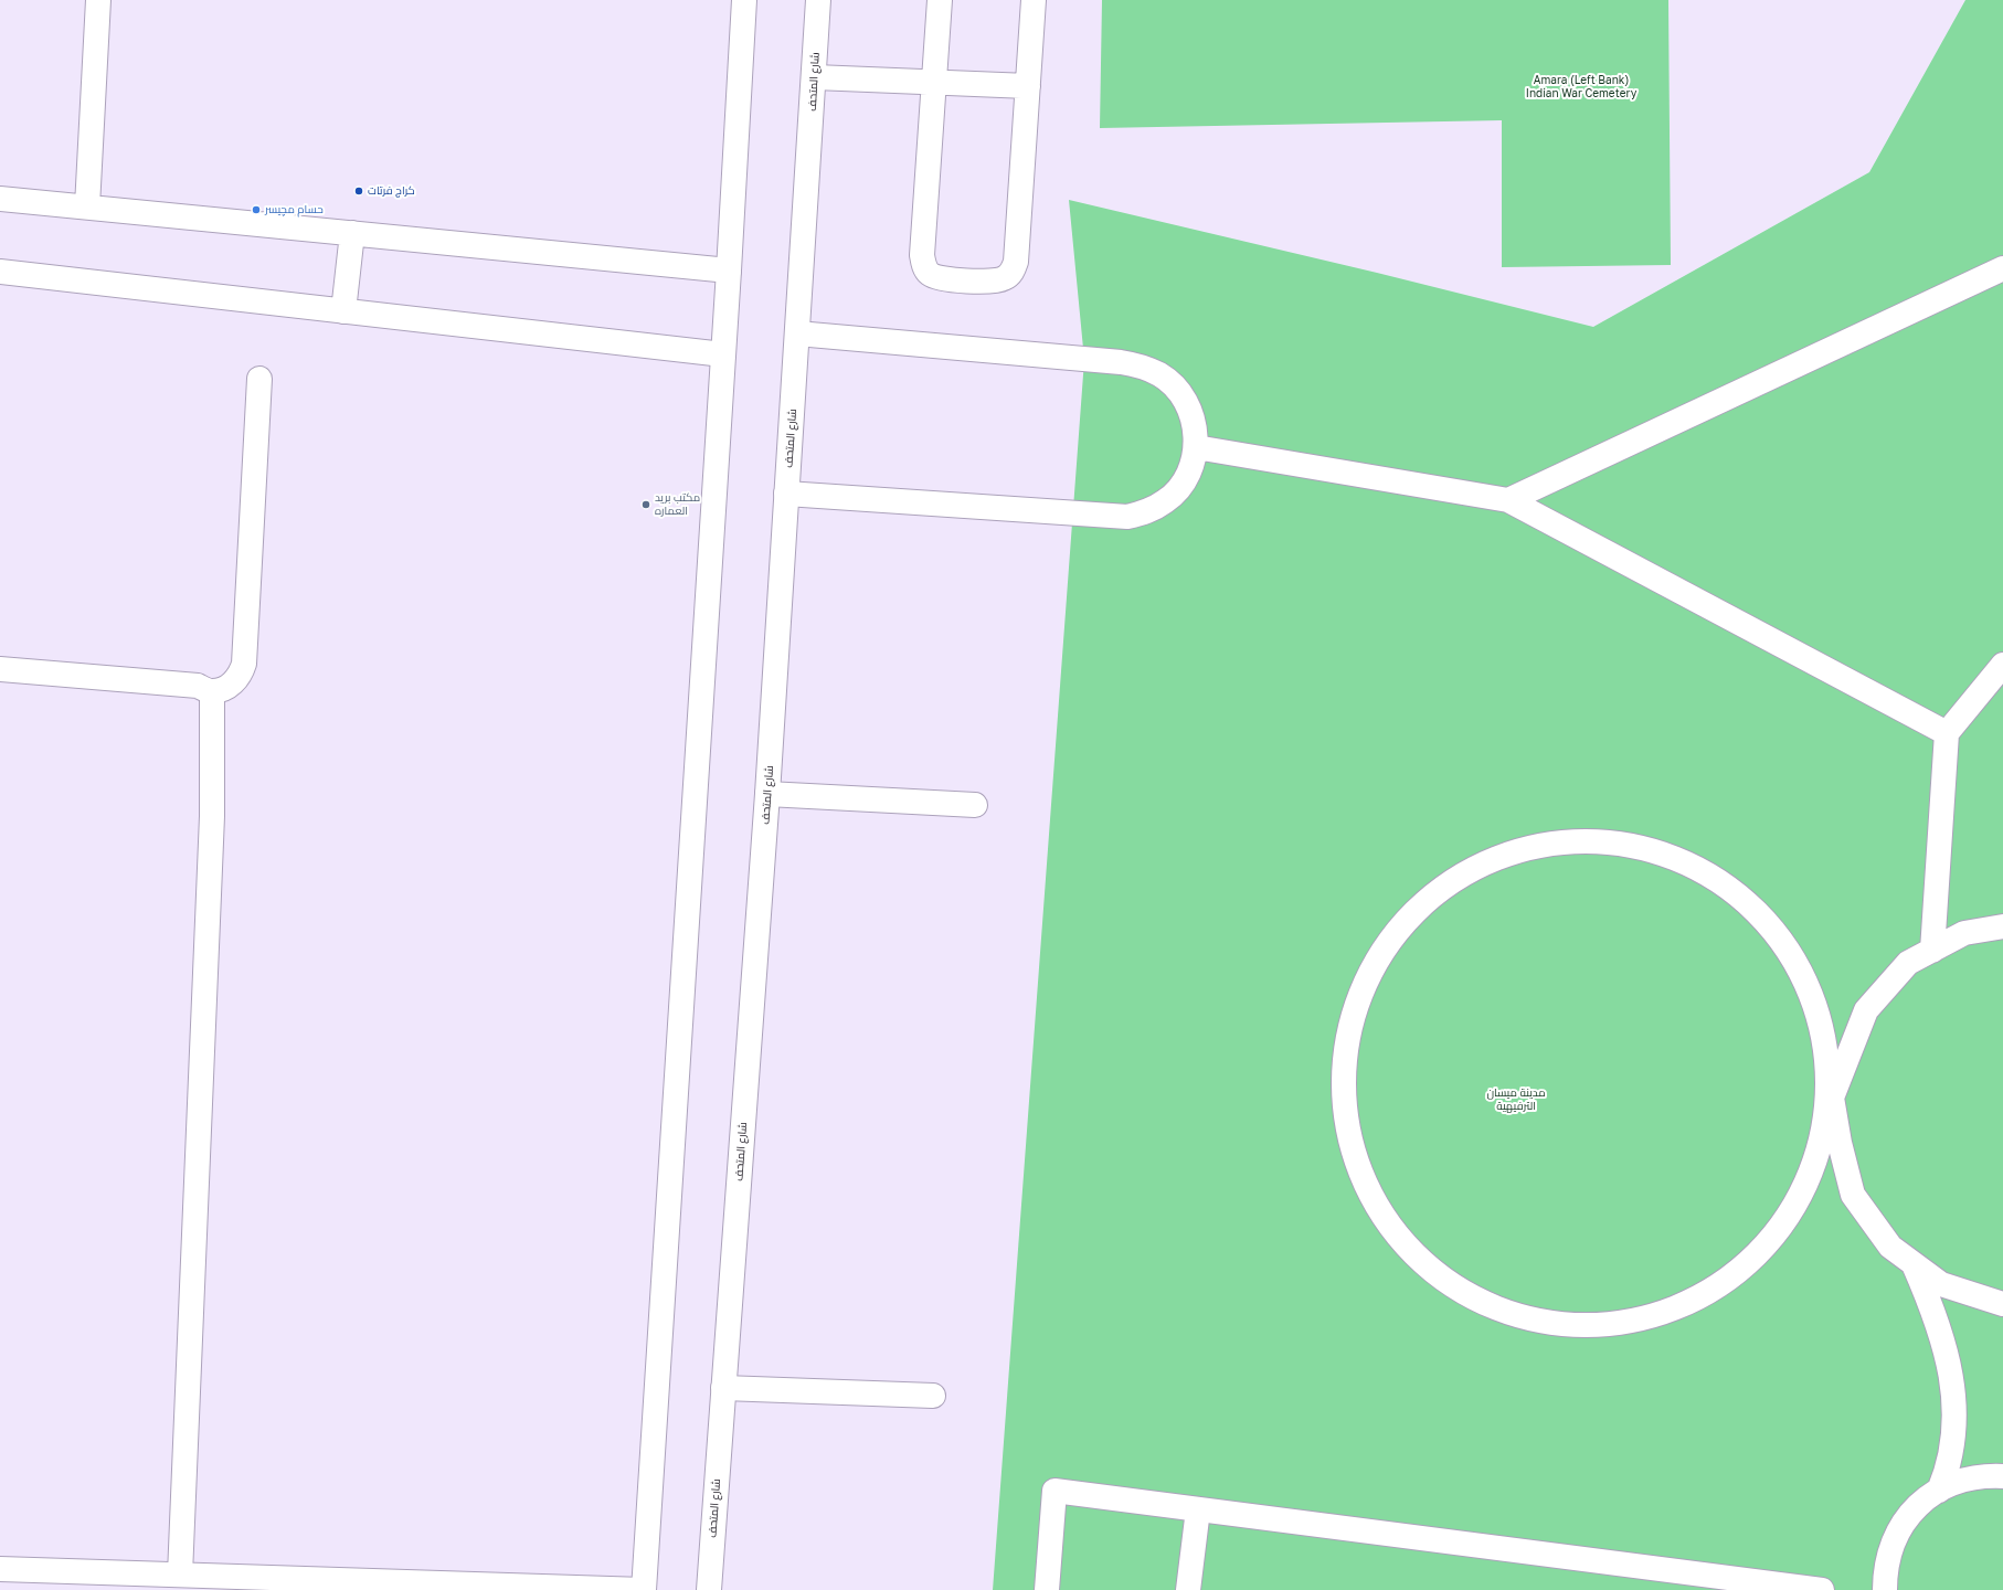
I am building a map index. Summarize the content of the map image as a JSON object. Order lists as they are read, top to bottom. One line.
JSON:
{"streets":{"street":["شارع المتحف"]},"parks":["Amara (Left Bank) Indian War Cemetery","مدينة ميسان الترفيهية"],"places":["كراج فرتات","حسام مچيسر","مكتب بريد العماره"]}
